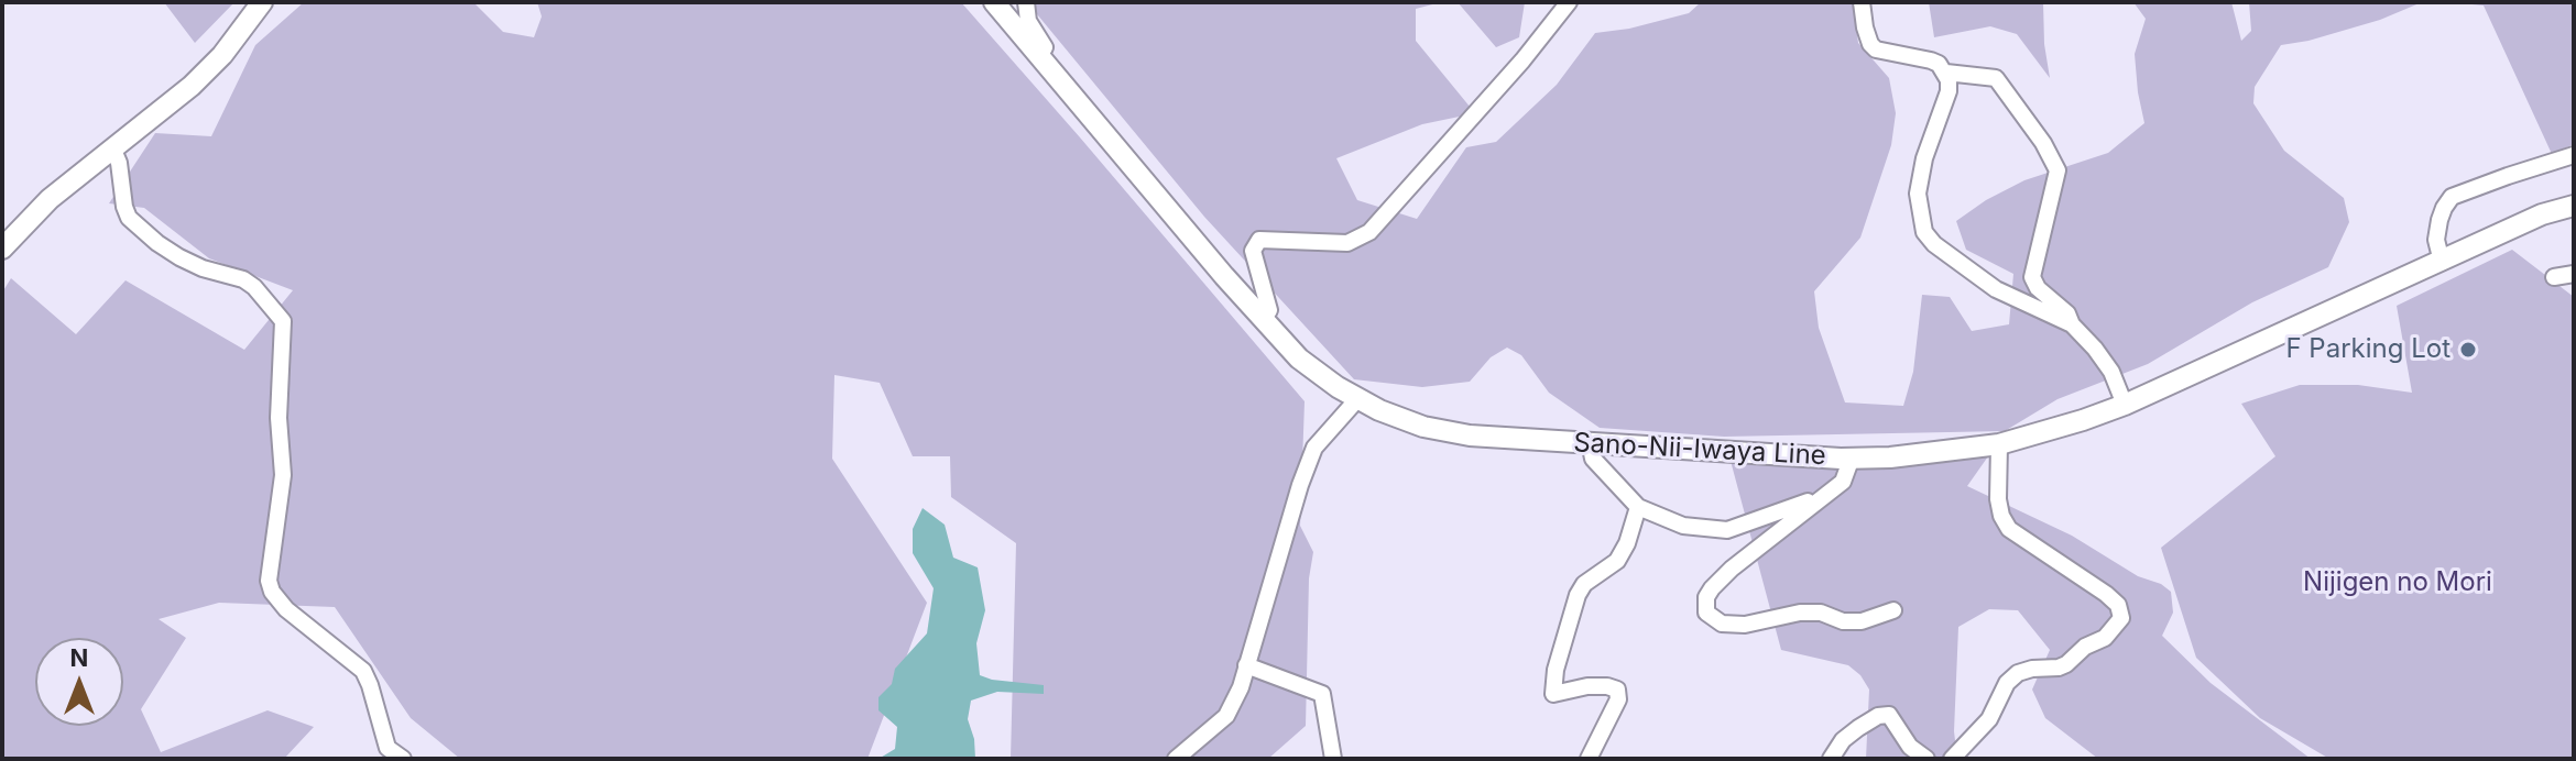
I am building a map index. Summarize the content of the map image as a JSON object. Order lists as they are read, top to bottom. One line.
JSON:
{"streets":{"main road":["Sano-Nii-Iwaya Line"]},"parks":["Nijigen no Mori"],"places":["F Parking Lot"],"north":"top"}
